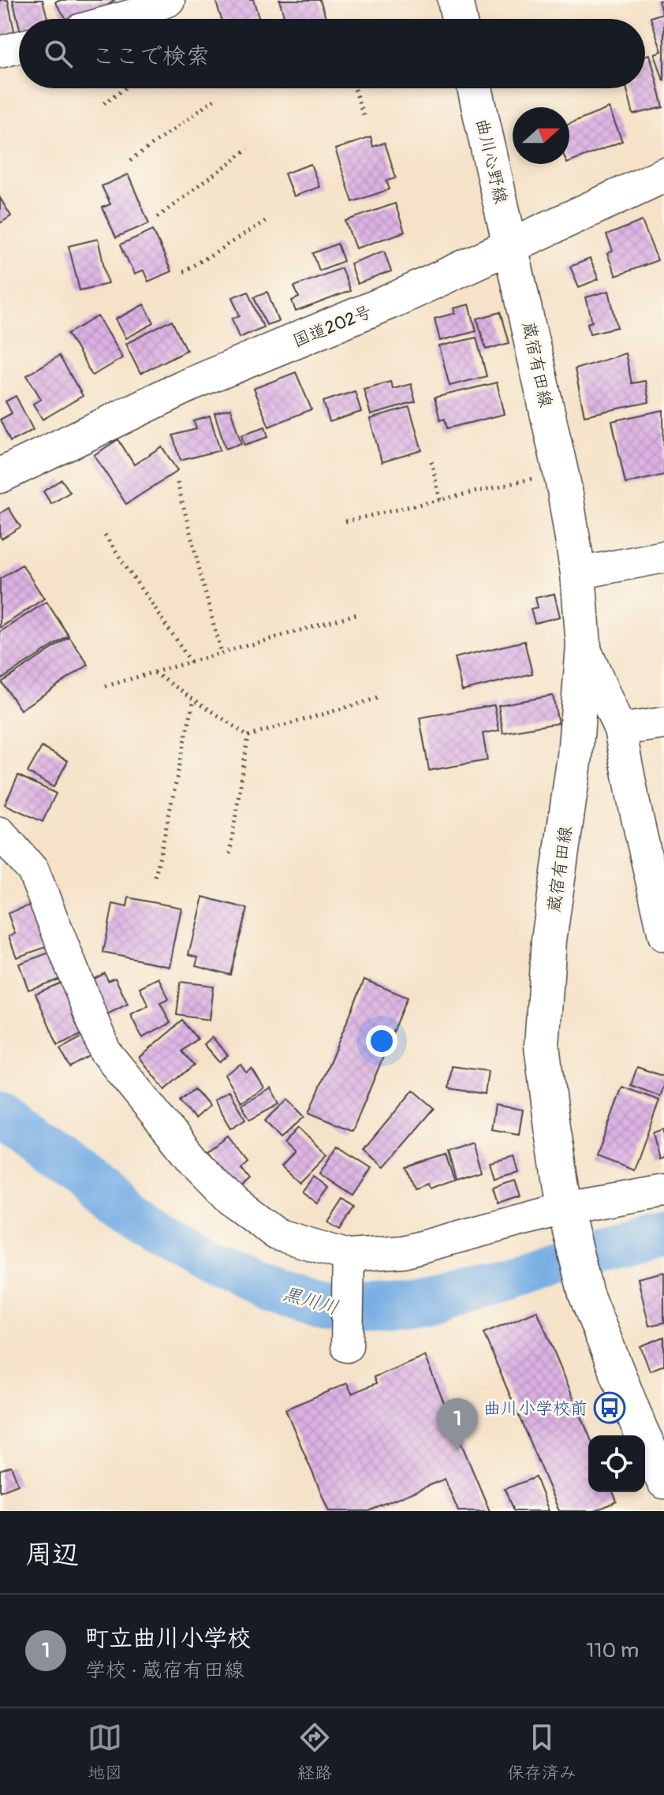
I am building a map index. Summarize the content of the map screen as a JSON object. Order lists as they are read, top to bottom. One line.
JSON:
{"streets":{"main road":["曲川心野線","国道202号","蔵宿有田線"]},"crossings":[["曲川心野線","国道202号"],["曲川心野線","蔵宿有田線"],["国道202号","蔵宿有田線"]],"water":["黒川川"],"places":{"bus stop":["曲川小学校前"]},"north":"right","page":{"search":"ここで検索","pins":"1","heading":"周辺","list":[{"mark":"1","name":"町立曲川小学校","note":"学校 · 蔵宿有田線","value":"110 m"}],"nav":["地図","経路","保存済み"]}}
